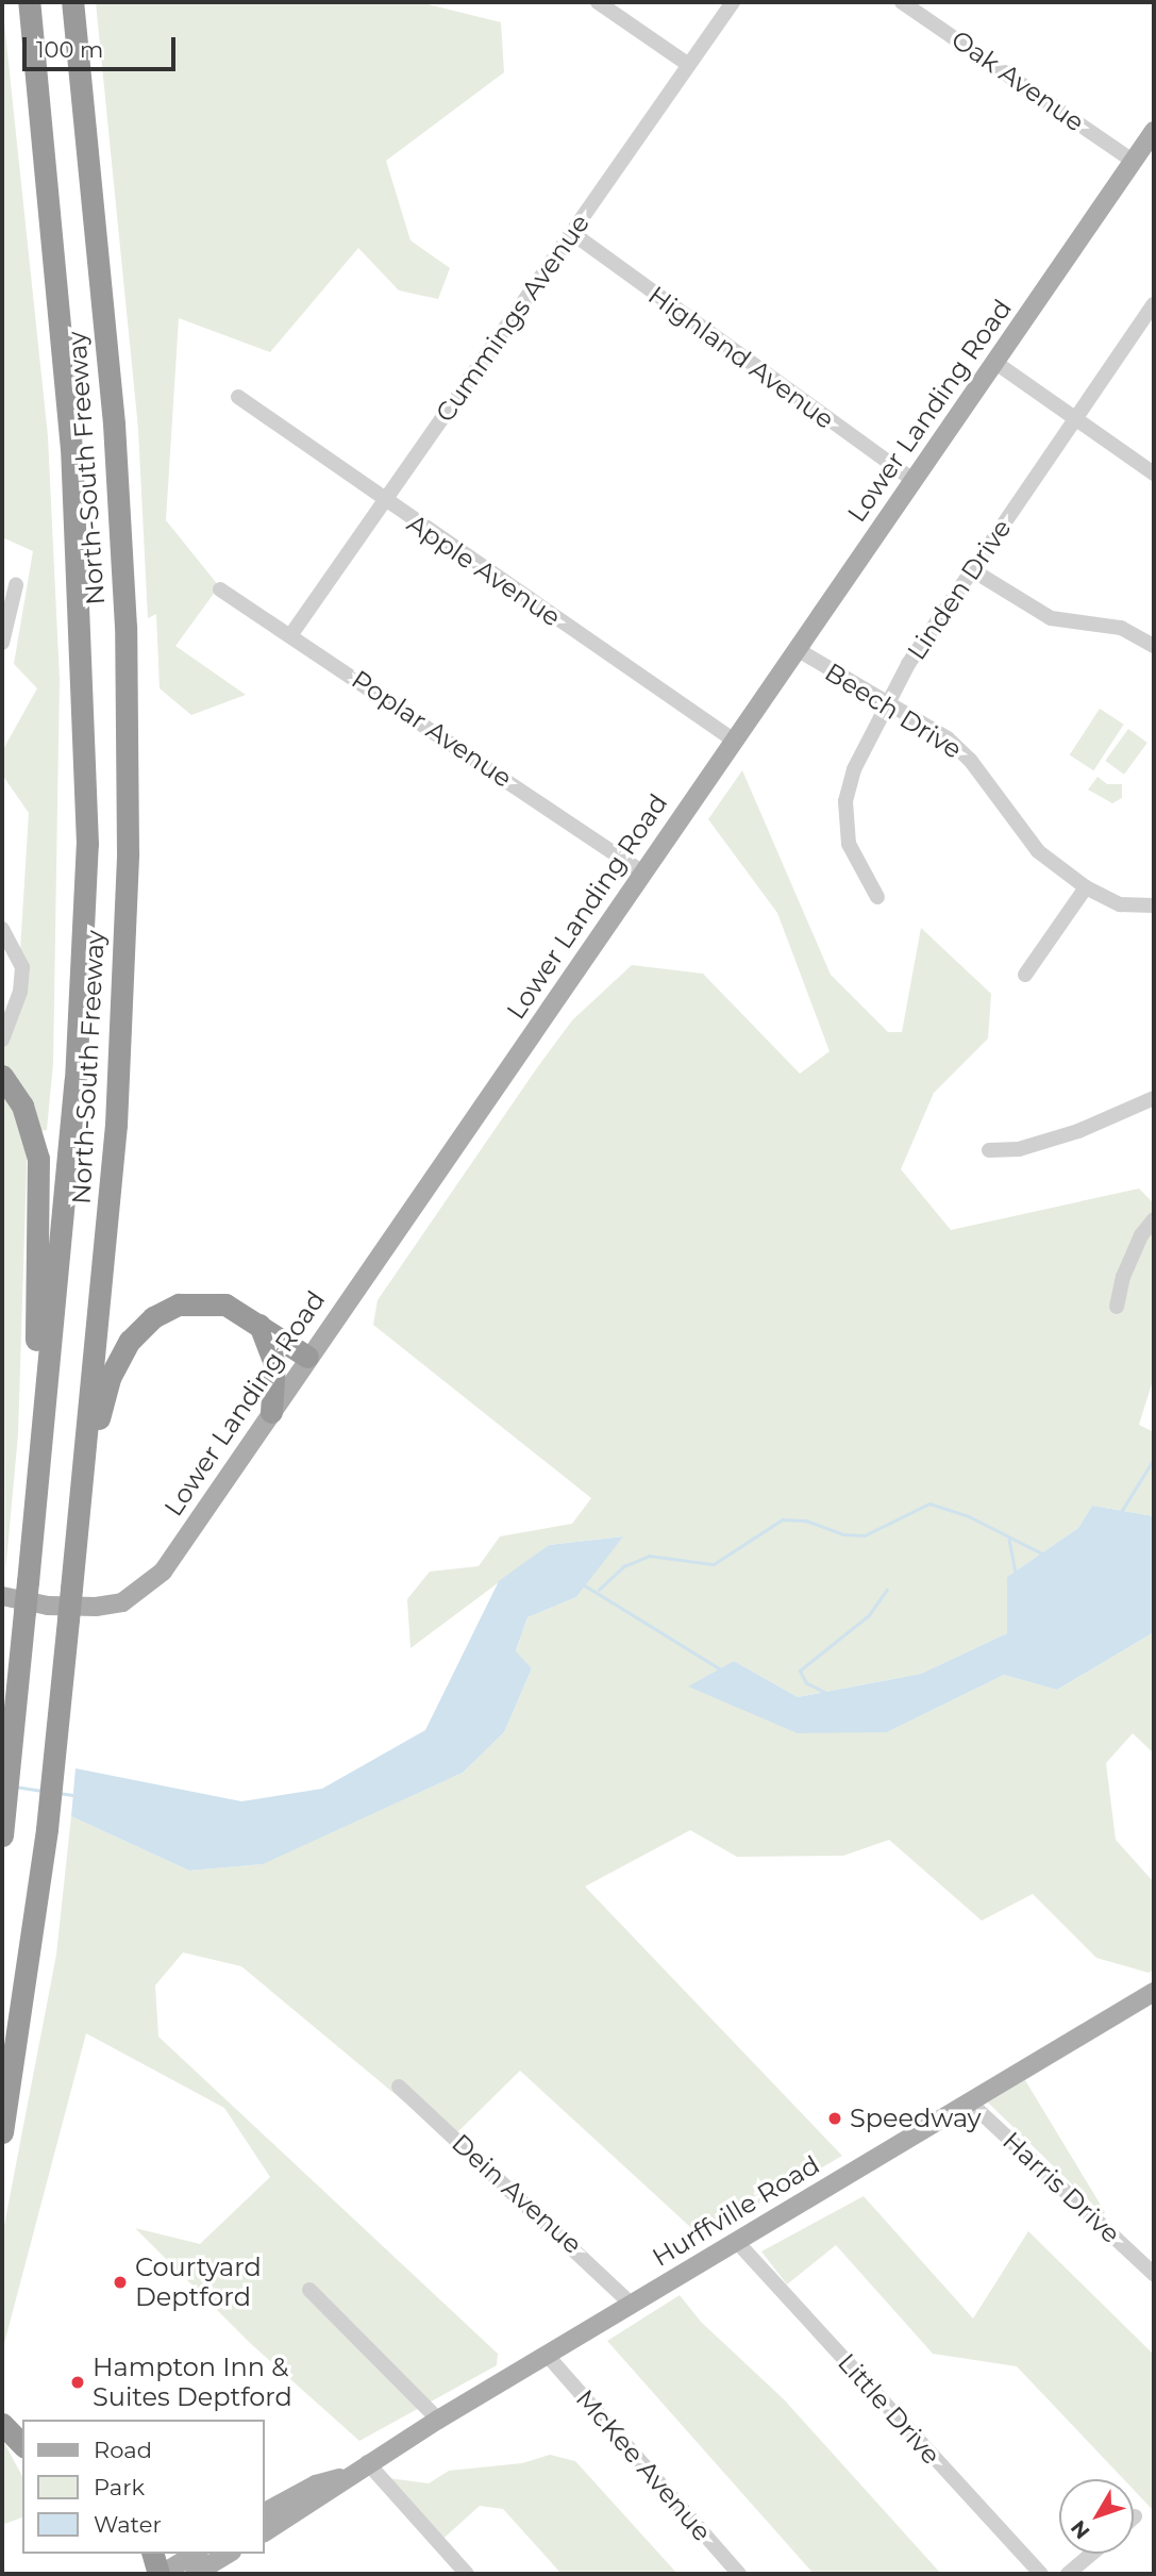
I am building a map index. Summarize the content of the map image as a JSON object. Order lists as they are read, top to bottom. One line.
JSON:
{"streets":{"highway":["North-South Freeway"],"main road":["Lower Landing Road","Hurffville Road"],"street":["Oak Avenue","Cummings Avenue","Highland Avenue","Apple Avenue","Linden Drive","Beech Drive","Poplar Avenue","Harris Drive","Dein Avenue","Little Drive","McKee Avenue"]},"crossings":[["Oak Avenue","Lower Landing Road"],["Cummings Avenue","Highland Avenue"],["Cummings Avenue","Apple Avenue"],["Cummings Avenue","Poplar Avenue"],["Highland Avenue","Lower Landing Road"],["Lower Landing Road","Apple Avenue"],["Lower Landing Road","Beech Drive"],["Lower Landing Road","Poplar Avenue"],["Linden Drive","Beech Drive"],["Harris Drive","Hurffville Road"],["Dein Avenue","Hurffville Road"],["Hurffville Road","Little Drive"],["Hurffville Road","McKee Avenue"]],"places":["Speedway","Courtyard Deptford","Hampton Inn & Suites Deptford"],"legend":["Road","Park","Water"],"scale_bar":"100 m","north":"bottom left"}
